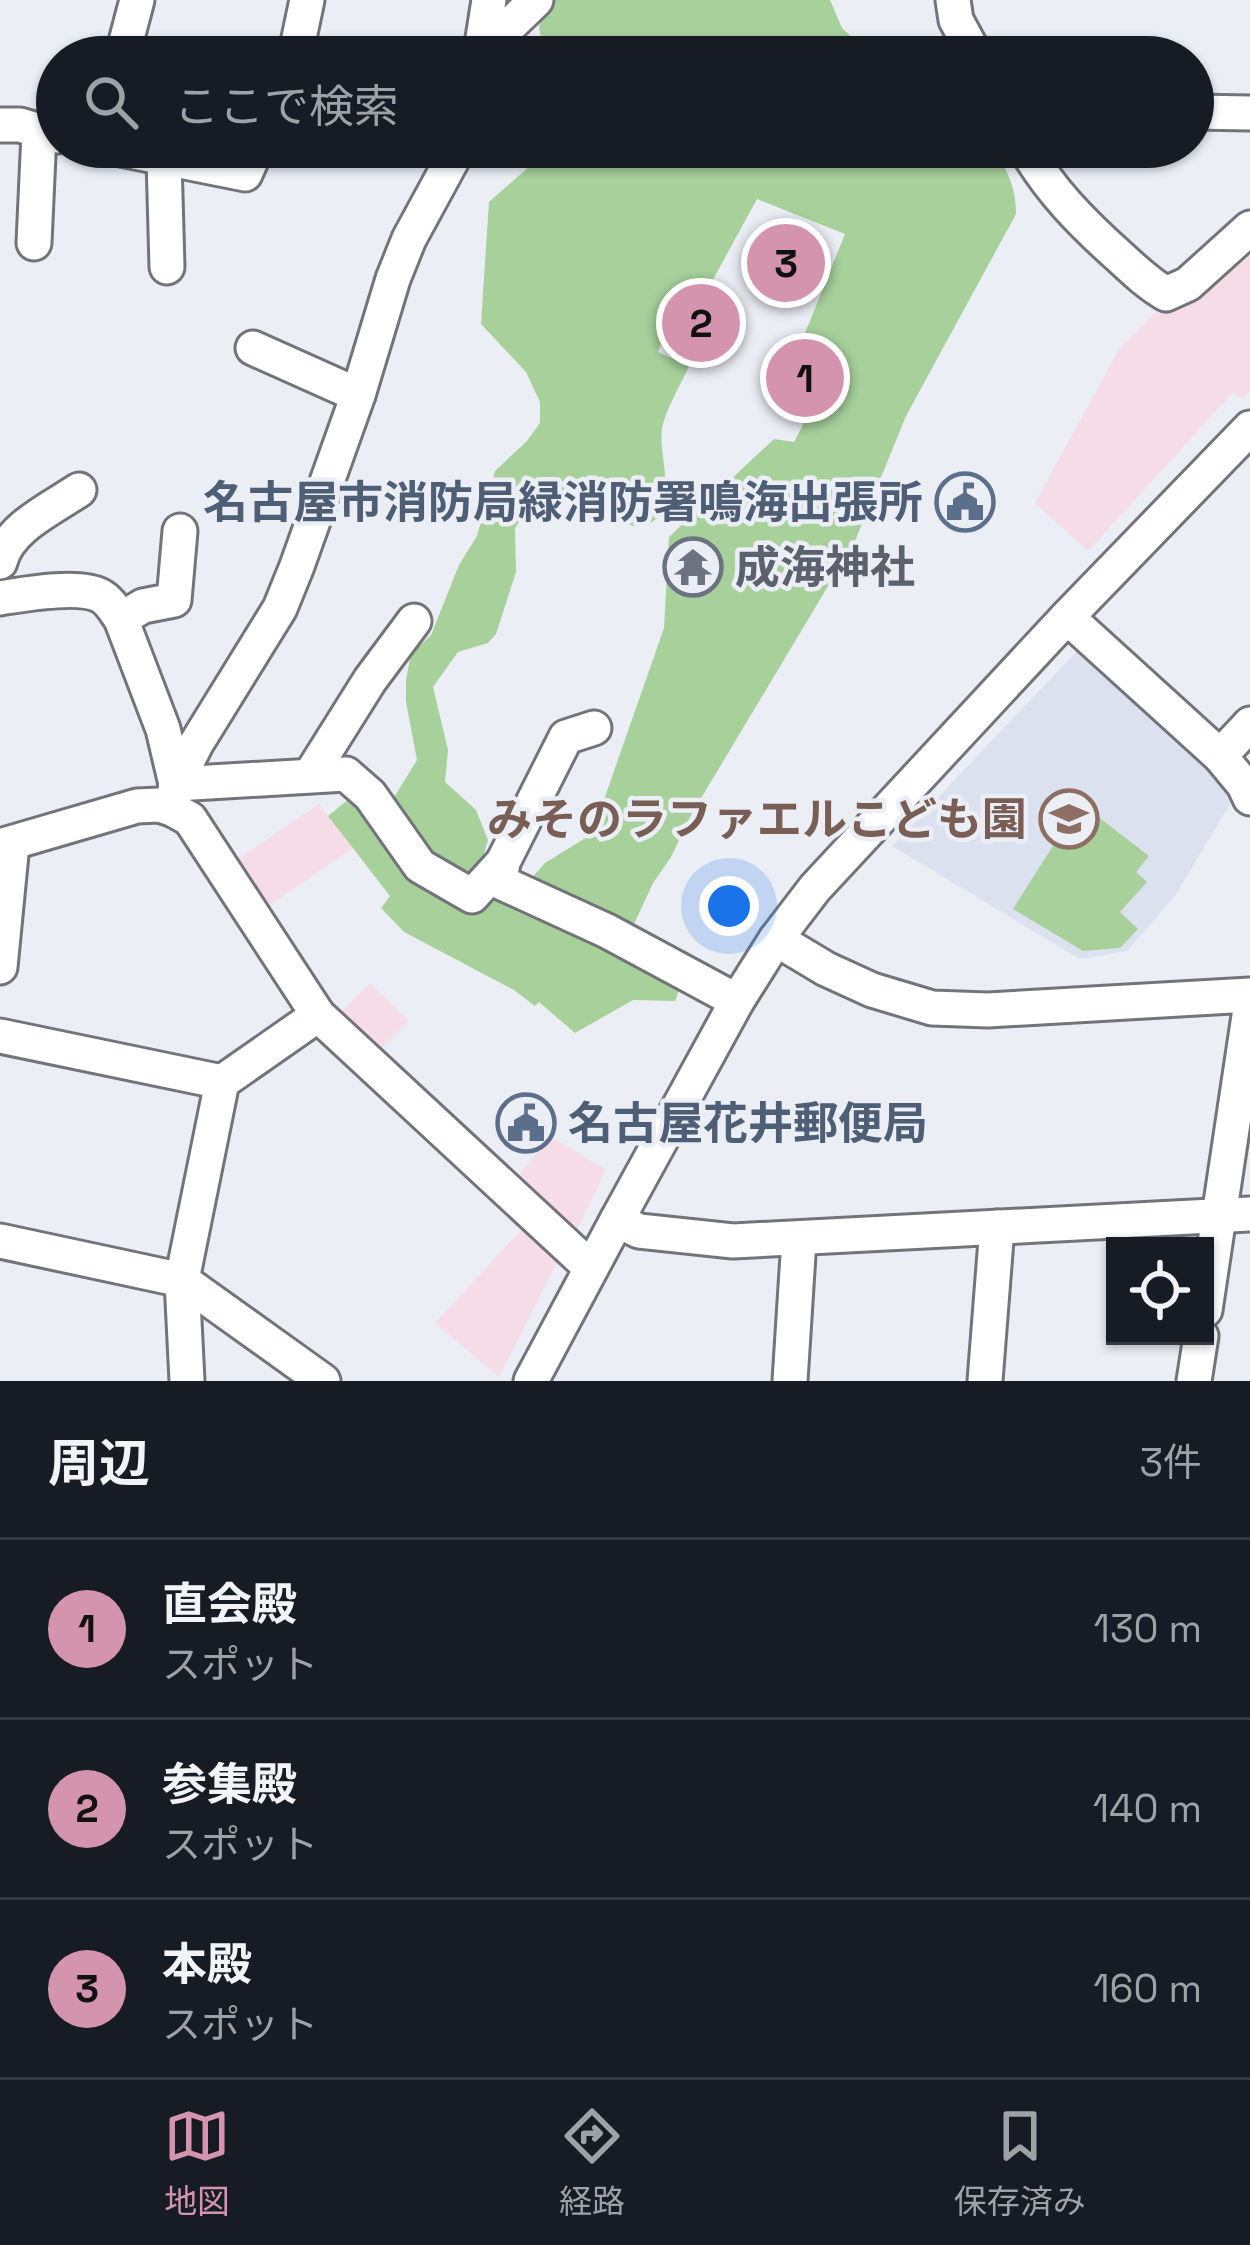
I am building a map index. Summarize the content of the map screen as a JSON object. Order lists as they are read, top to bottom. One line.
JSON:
{"places":{"public building":["名古屋市消防局緑消防署鳴海出張所","名古屋花井郵便局"],"temple":["成海神社"],"school or university":["みそのラファエルこども園"]},"page":{"search":"ここで検索","pins":["3","2","1"],"heading":["周辺","3件"],"list":[{"mark":"1","name":"直会殿","note":"スポット","value":"130 m"},{"mark":"2","name":"参集殿","note":"スポット","value":"140 m"},{"mark":"3","name":"本殿","note":"スポット","value":"160 m"}],"nav":["地図","経路","保存済み"]}}
